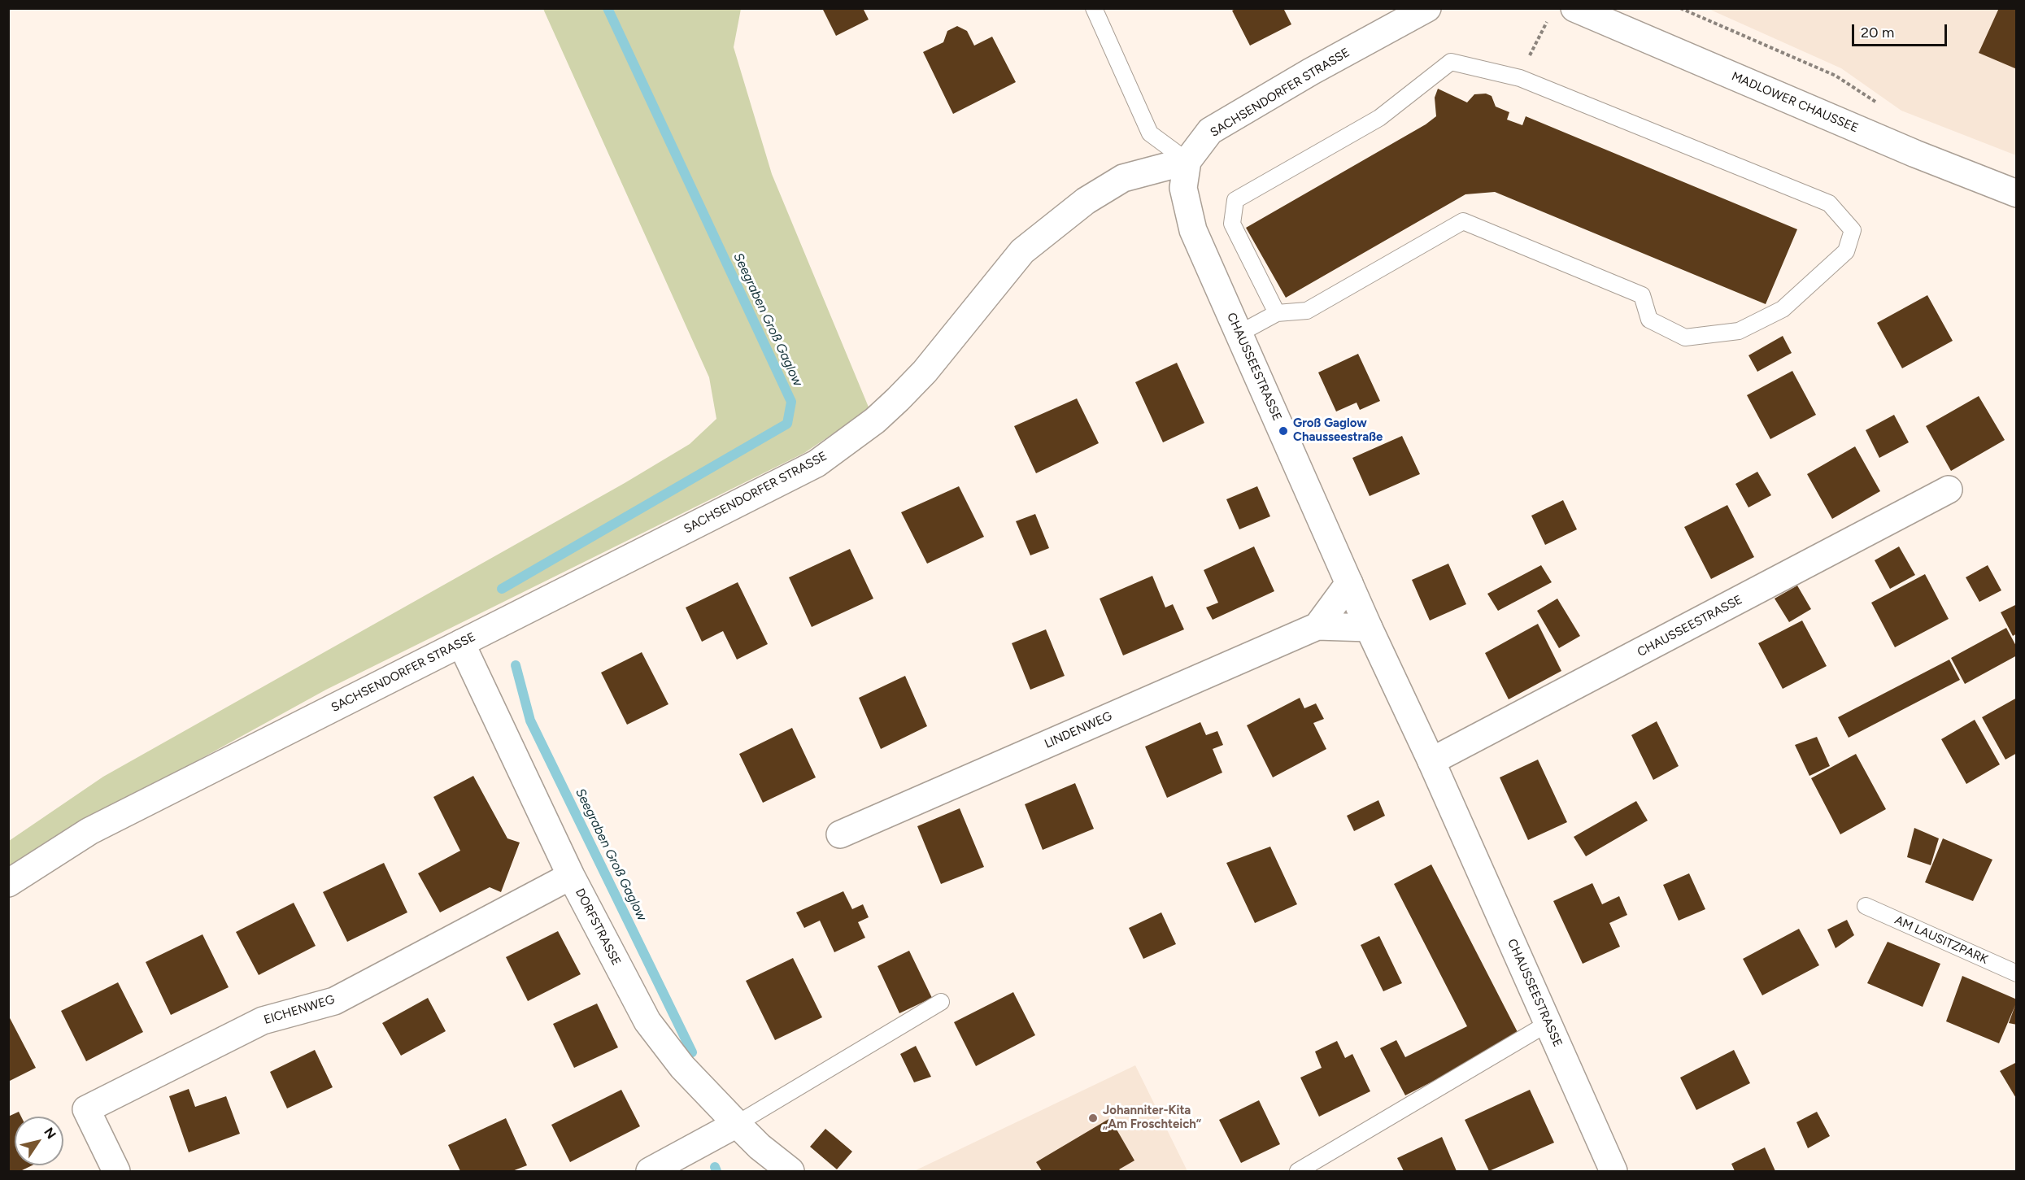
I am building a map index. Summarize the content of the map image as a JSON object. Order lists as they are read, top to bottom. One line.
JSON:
{"streets":{"street":["SACHSENDORFER STRASSE","MADLOWER CHAUSSEE","CHAUSSEESTRASSE","LINDENWEG","DORFSTRASSE","EICHENWEG"],"lane":["AM LAUSITZPARK"]},"crossings":[["SACHSENDORFER STRASSE","CHAUSSEESTRASSE"],["SACHSENDORFER STRASSE","DORFSTRASSE"],["CHAUSSEESTRASSE","LINDENWEG"],["DORFSTRASSE","EICHENWEG"]],"water":["Seegraben Groß Gaglow"],"places":["Groß Gaglow Chausseestraße","Johanniter-Kita „Am Froschteich“"],"scale_bar":"20 m","north":"top right"}
